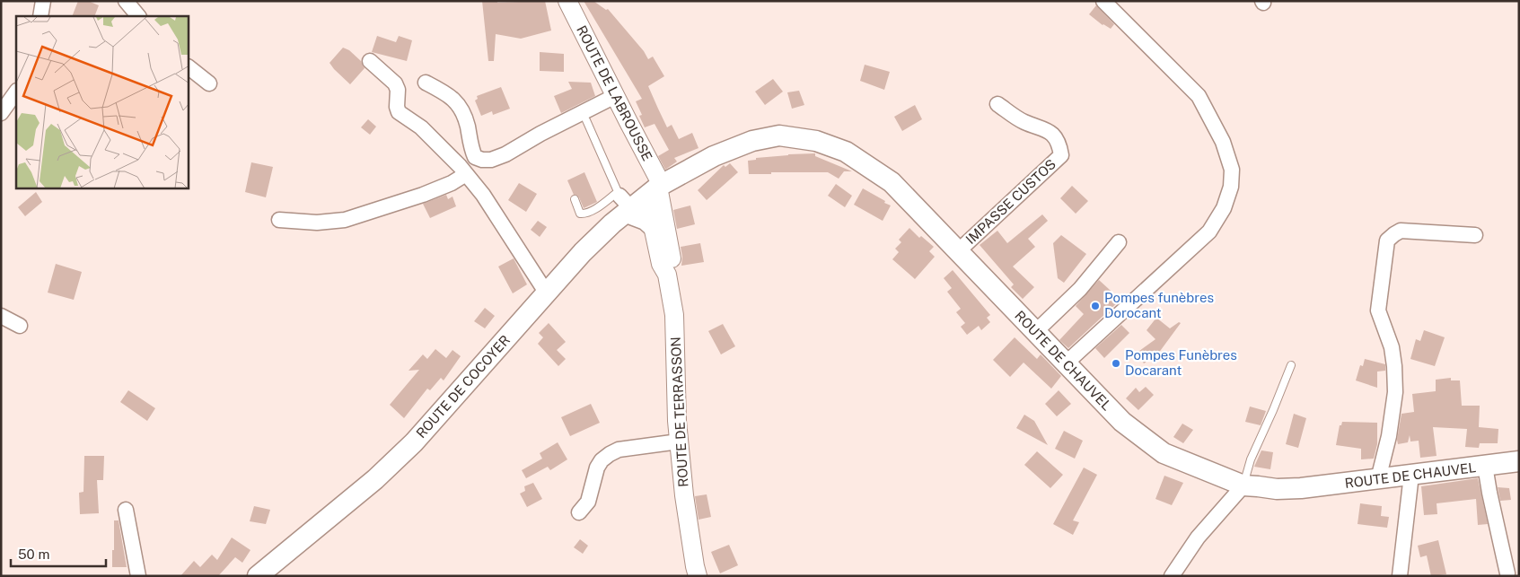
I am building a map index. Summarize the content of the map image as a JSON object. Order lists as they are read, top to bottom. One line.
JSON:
{"streets":{"main road":["ROUTE DE CHAUVEL","ROUTE DE COCOYER"],"street":["ROUTE DE LABROUSSE","IMPASSE CUSTOS","ROUTE DE TERRASSON"]},"crossings":[["ROUTE DE LABROUSSE","ROUTE DE CHAUVEL"],["ROUTE DE LABROUSSE","ROUTE DE COCOYER"],["ROUTE DE LABROUSSE","ROUTE DE TERRASSON"],["IMPASSE CUSTOS","ROUTE DE CHAUVEL"],["ROUTE DE CHAUVEL","ROUTE DE COCOYER"],["ROUTE DE CHAUVEL","ROUTE DE TERRASSON"],["ROUTE DE COCOYER","ROUTE DE TERRASSON"]],"places":["Pompes funèbres Dorocant","Pompes Funèbres Docarant"],"scale_bar":"50 m"}
